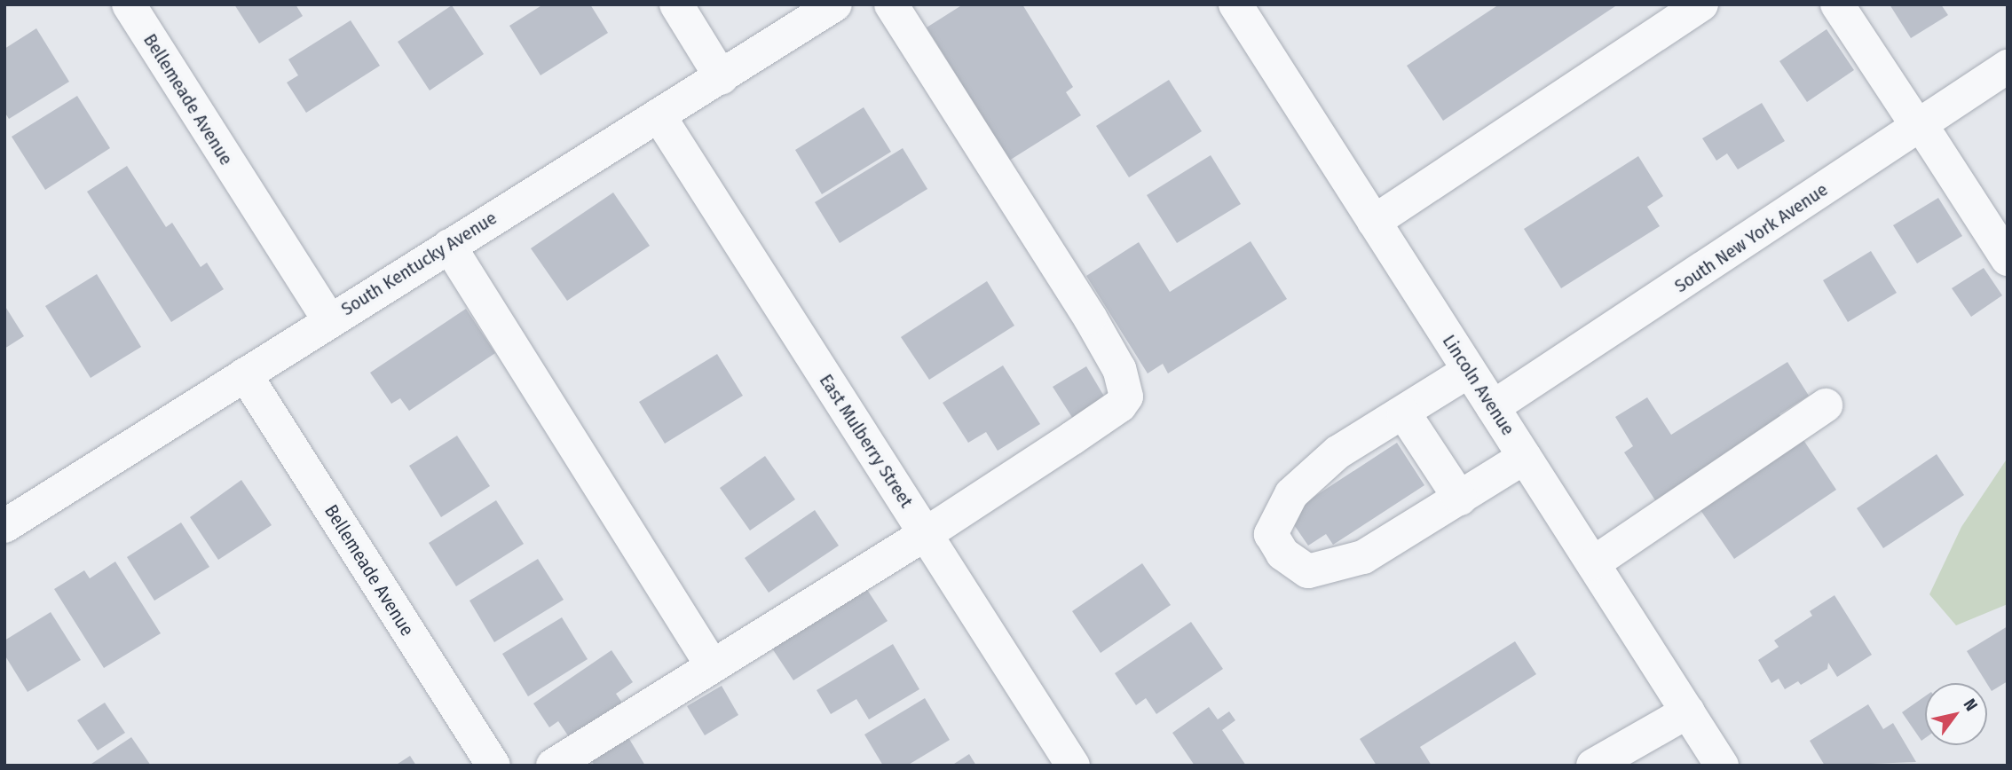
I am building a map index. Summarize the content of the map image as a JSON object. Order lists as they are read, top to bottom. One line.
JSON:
{"streets":{"street":["Bellemeade Avenue","South New York Avenue","South Kentucky Avenue","Lincoln Avenue","East Mulberry Street"]},"crossings":[["Bellemeade Avenue","South Kentucky Avenue"],["South New York Avenue","Lincoln Avenue"],["South Kentucky Avenue","East Mulberry Street"]],"north":"top right"}
